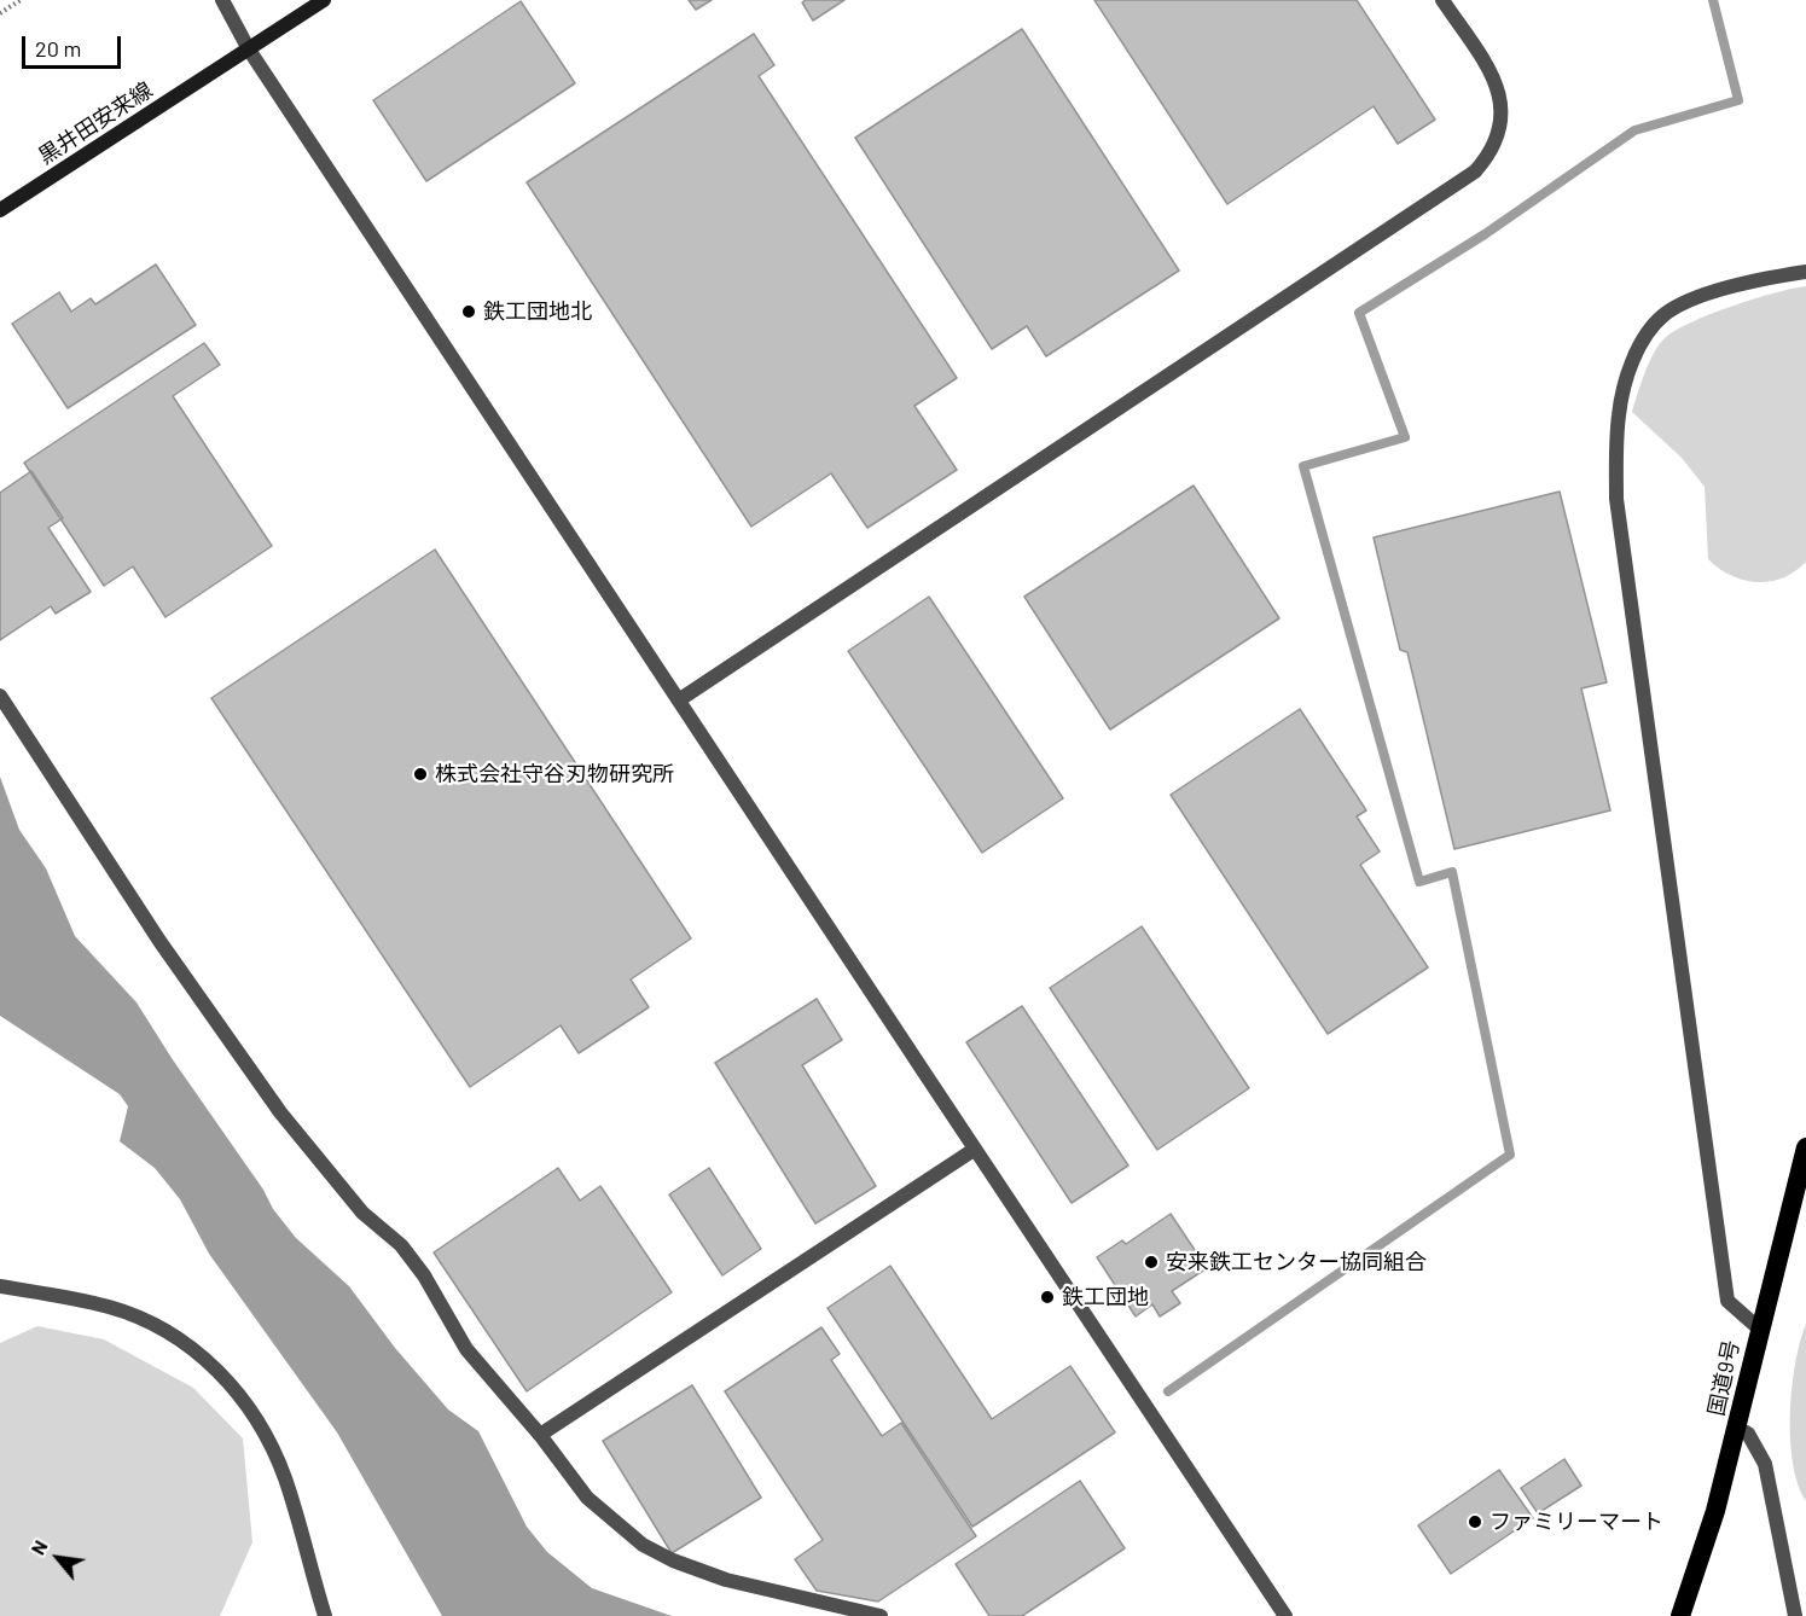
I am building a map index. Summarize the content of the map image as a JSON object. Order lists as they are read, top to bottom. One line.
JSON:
{"streets":{"highway":["国道9号"],"main road":["黒井田安来線"]},"places":["鉄工団地北","株式会社守谷刃物研究所","安来鉄工センター協同組合","鉄工団地","ファミリーマート"],"scale_bar":"20 m","north":"top left"}
